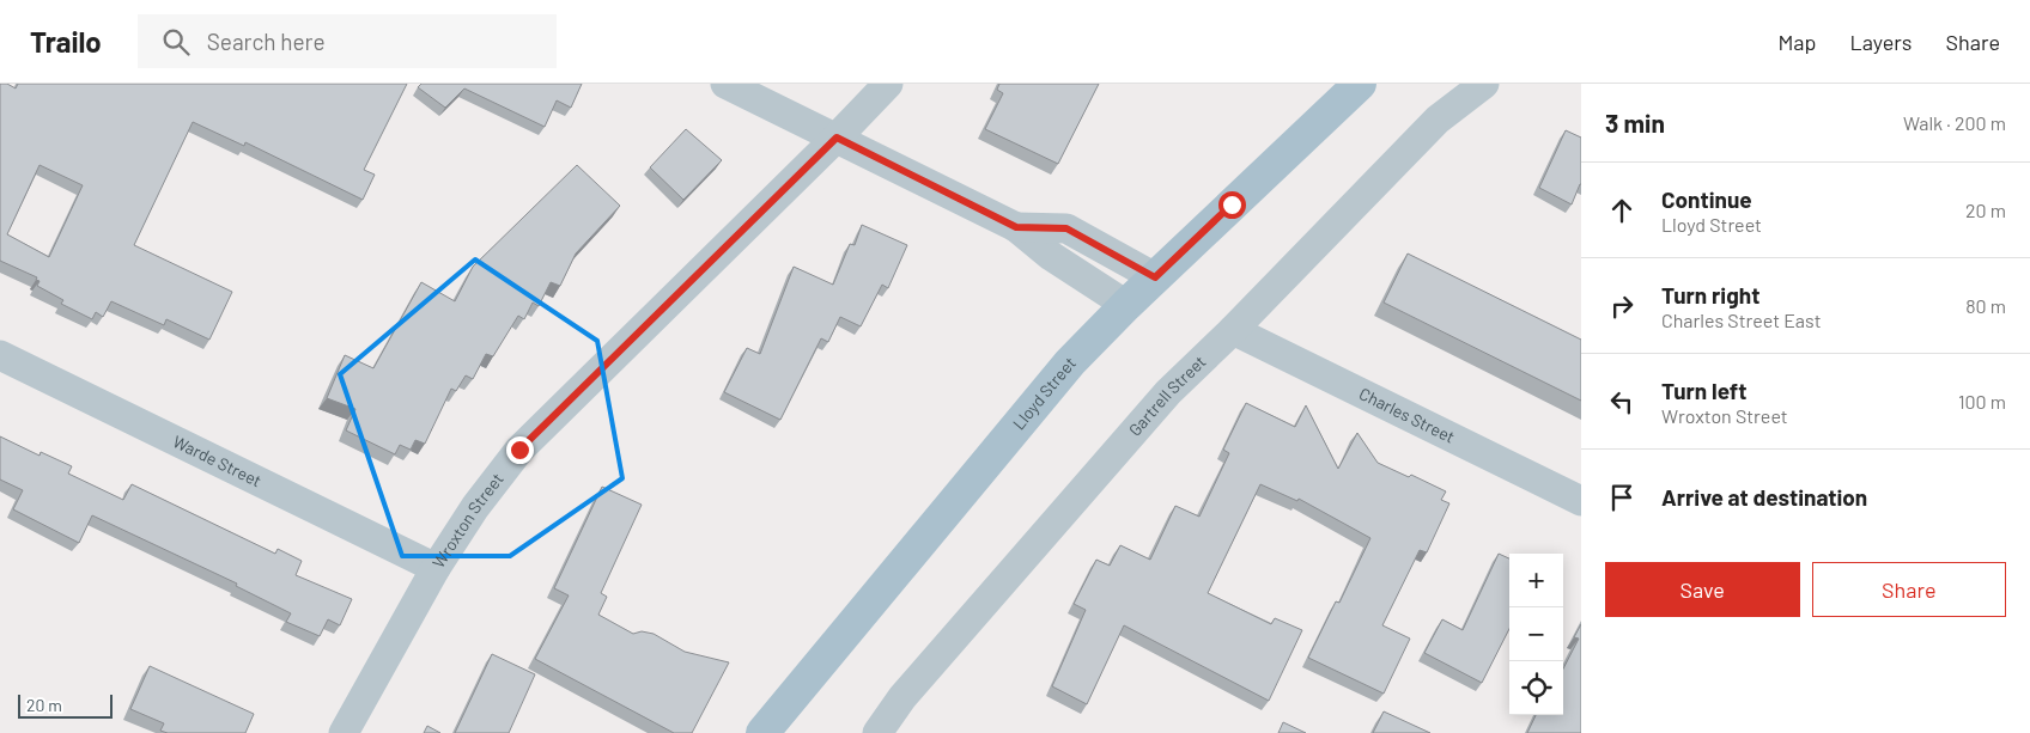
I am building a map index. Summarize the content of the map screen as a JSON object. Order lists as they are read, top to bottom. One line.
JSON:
{"streets":{"main road":["Lloyd Street"],"street":["Gartrell Street","Charles Street","Warde Street","Wroxton Street"]},"crossings":[["Gartrell Street","Charles Street"],["Warde Street","Wroxton Street"]],"scale_bar":"20 m","page":{"header":"Trailo","search":"Search here","nav":["Map","Layers","Share"],"heading":["3 min","Walk · 200 m"],"list":[["Continue","Lloyd Street","20 m"],["Turn right","Charles Street East","80 m"],["Turn left","Wroxton Street","100 m"],"Arrive at destination"],"buttons":["Save","Share"],"map_buttons":["+","−"],"scale":"20 m"}}
